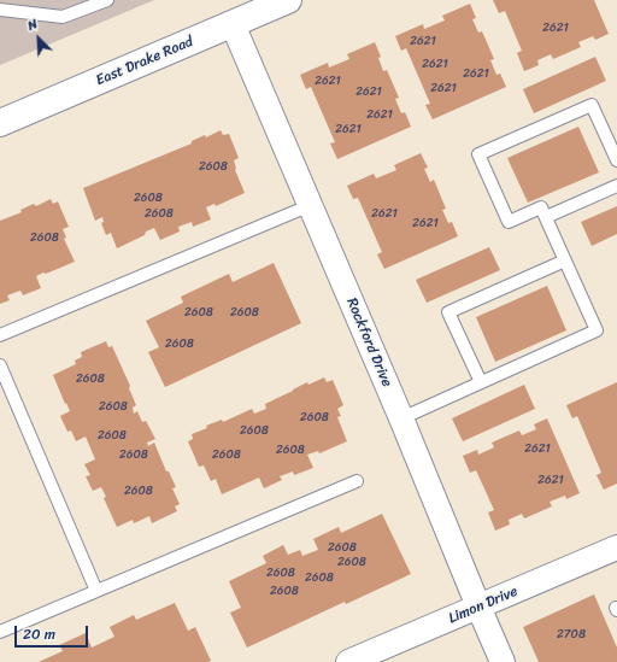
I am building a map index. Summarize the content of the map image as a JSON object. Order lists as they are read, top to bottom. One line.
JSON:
{"streets":{"main road":["East Drake Road"],"street":["Rockford Drive","Limon Drive"]},"crossings":[["East Drake Road","Rockford Drive"],["Rockford Drive","Limon Drive"]],"house_numbers":["2621","2621","2621","2621","2621","2621","2621","2621","2621","2608","2608","2608","2621","2621","2608","2608","2608","2608","2608","2608","2608","2608","2608","2621","2608","2608","2608","2621","2608","2608","2608","2608","2608","2608","2708"],"scale_bar":"20 m","north":"top left"}
